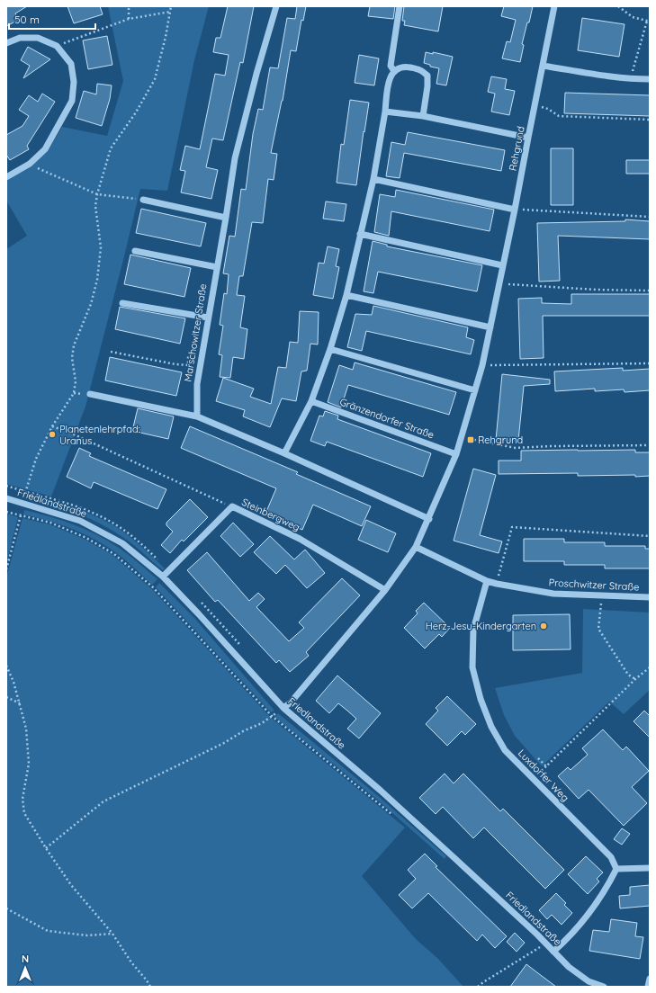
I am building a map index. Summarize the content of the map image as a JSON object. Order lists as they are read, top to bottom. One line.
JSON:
{"streets":{"street":["Rehgrund","Marschowitzer Straße","Gränzendorfer Straße","Friedlandstraße","Steinbergweg","Proschwitzer Straße","Luxdorfer Weg"]},"crossings":[["Rehgrund","Gränzendorfer Straße"],["Rehgrund","Friedlandstraße"],["Rehgrund","Steinbergweg"],["Rehgrund","Proschwitzer Straße"],["Friedlandstraße","Steinbergweg"],["Proschwitzer Straße","Luxdorfer Weg"]],"places":{"other":["Planetenlehrpfad: Uranus","Herz-Jesu-Kindergarten"],"transit":["Rehgrund"]},"scale_bar":"50 m","north":"top"}
